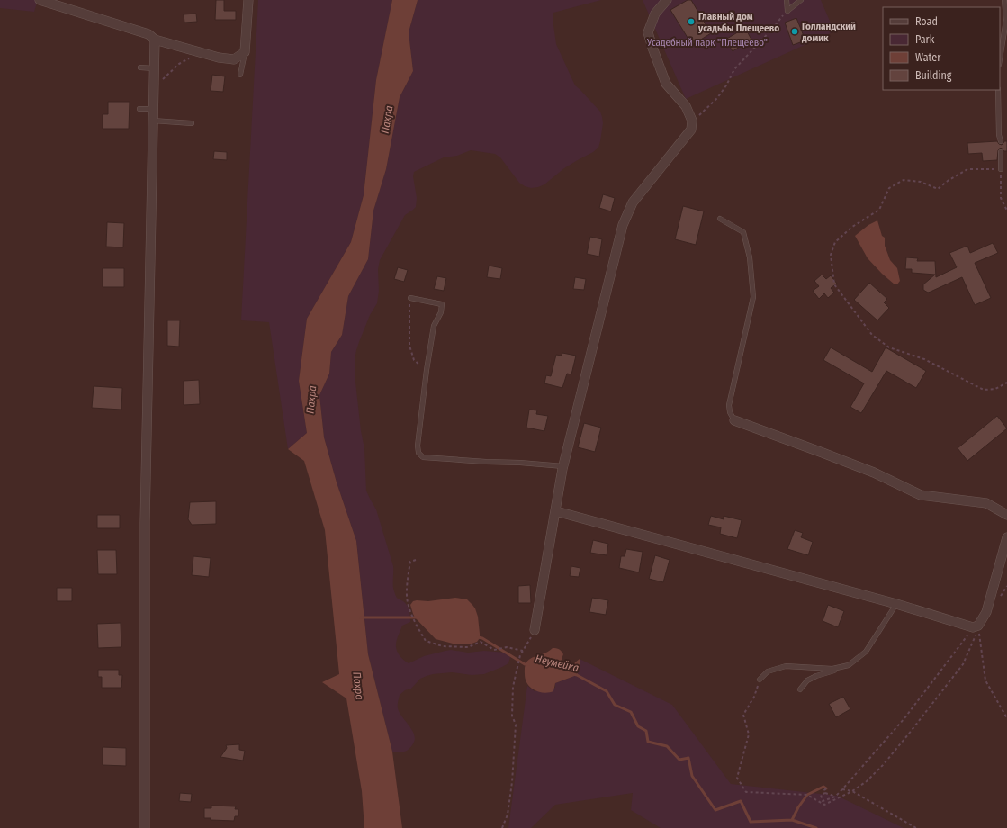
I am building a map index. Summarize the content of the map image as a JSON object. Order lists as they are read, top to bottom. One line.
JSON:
{"water":["Пахра","Неумейка"],"parks":["Усадебный парк \"Плещеево\""],"places":["Главный дом усадьбы Плещеево","Голландский домик"],"legend":["Road","Park","Water","Building"]}
